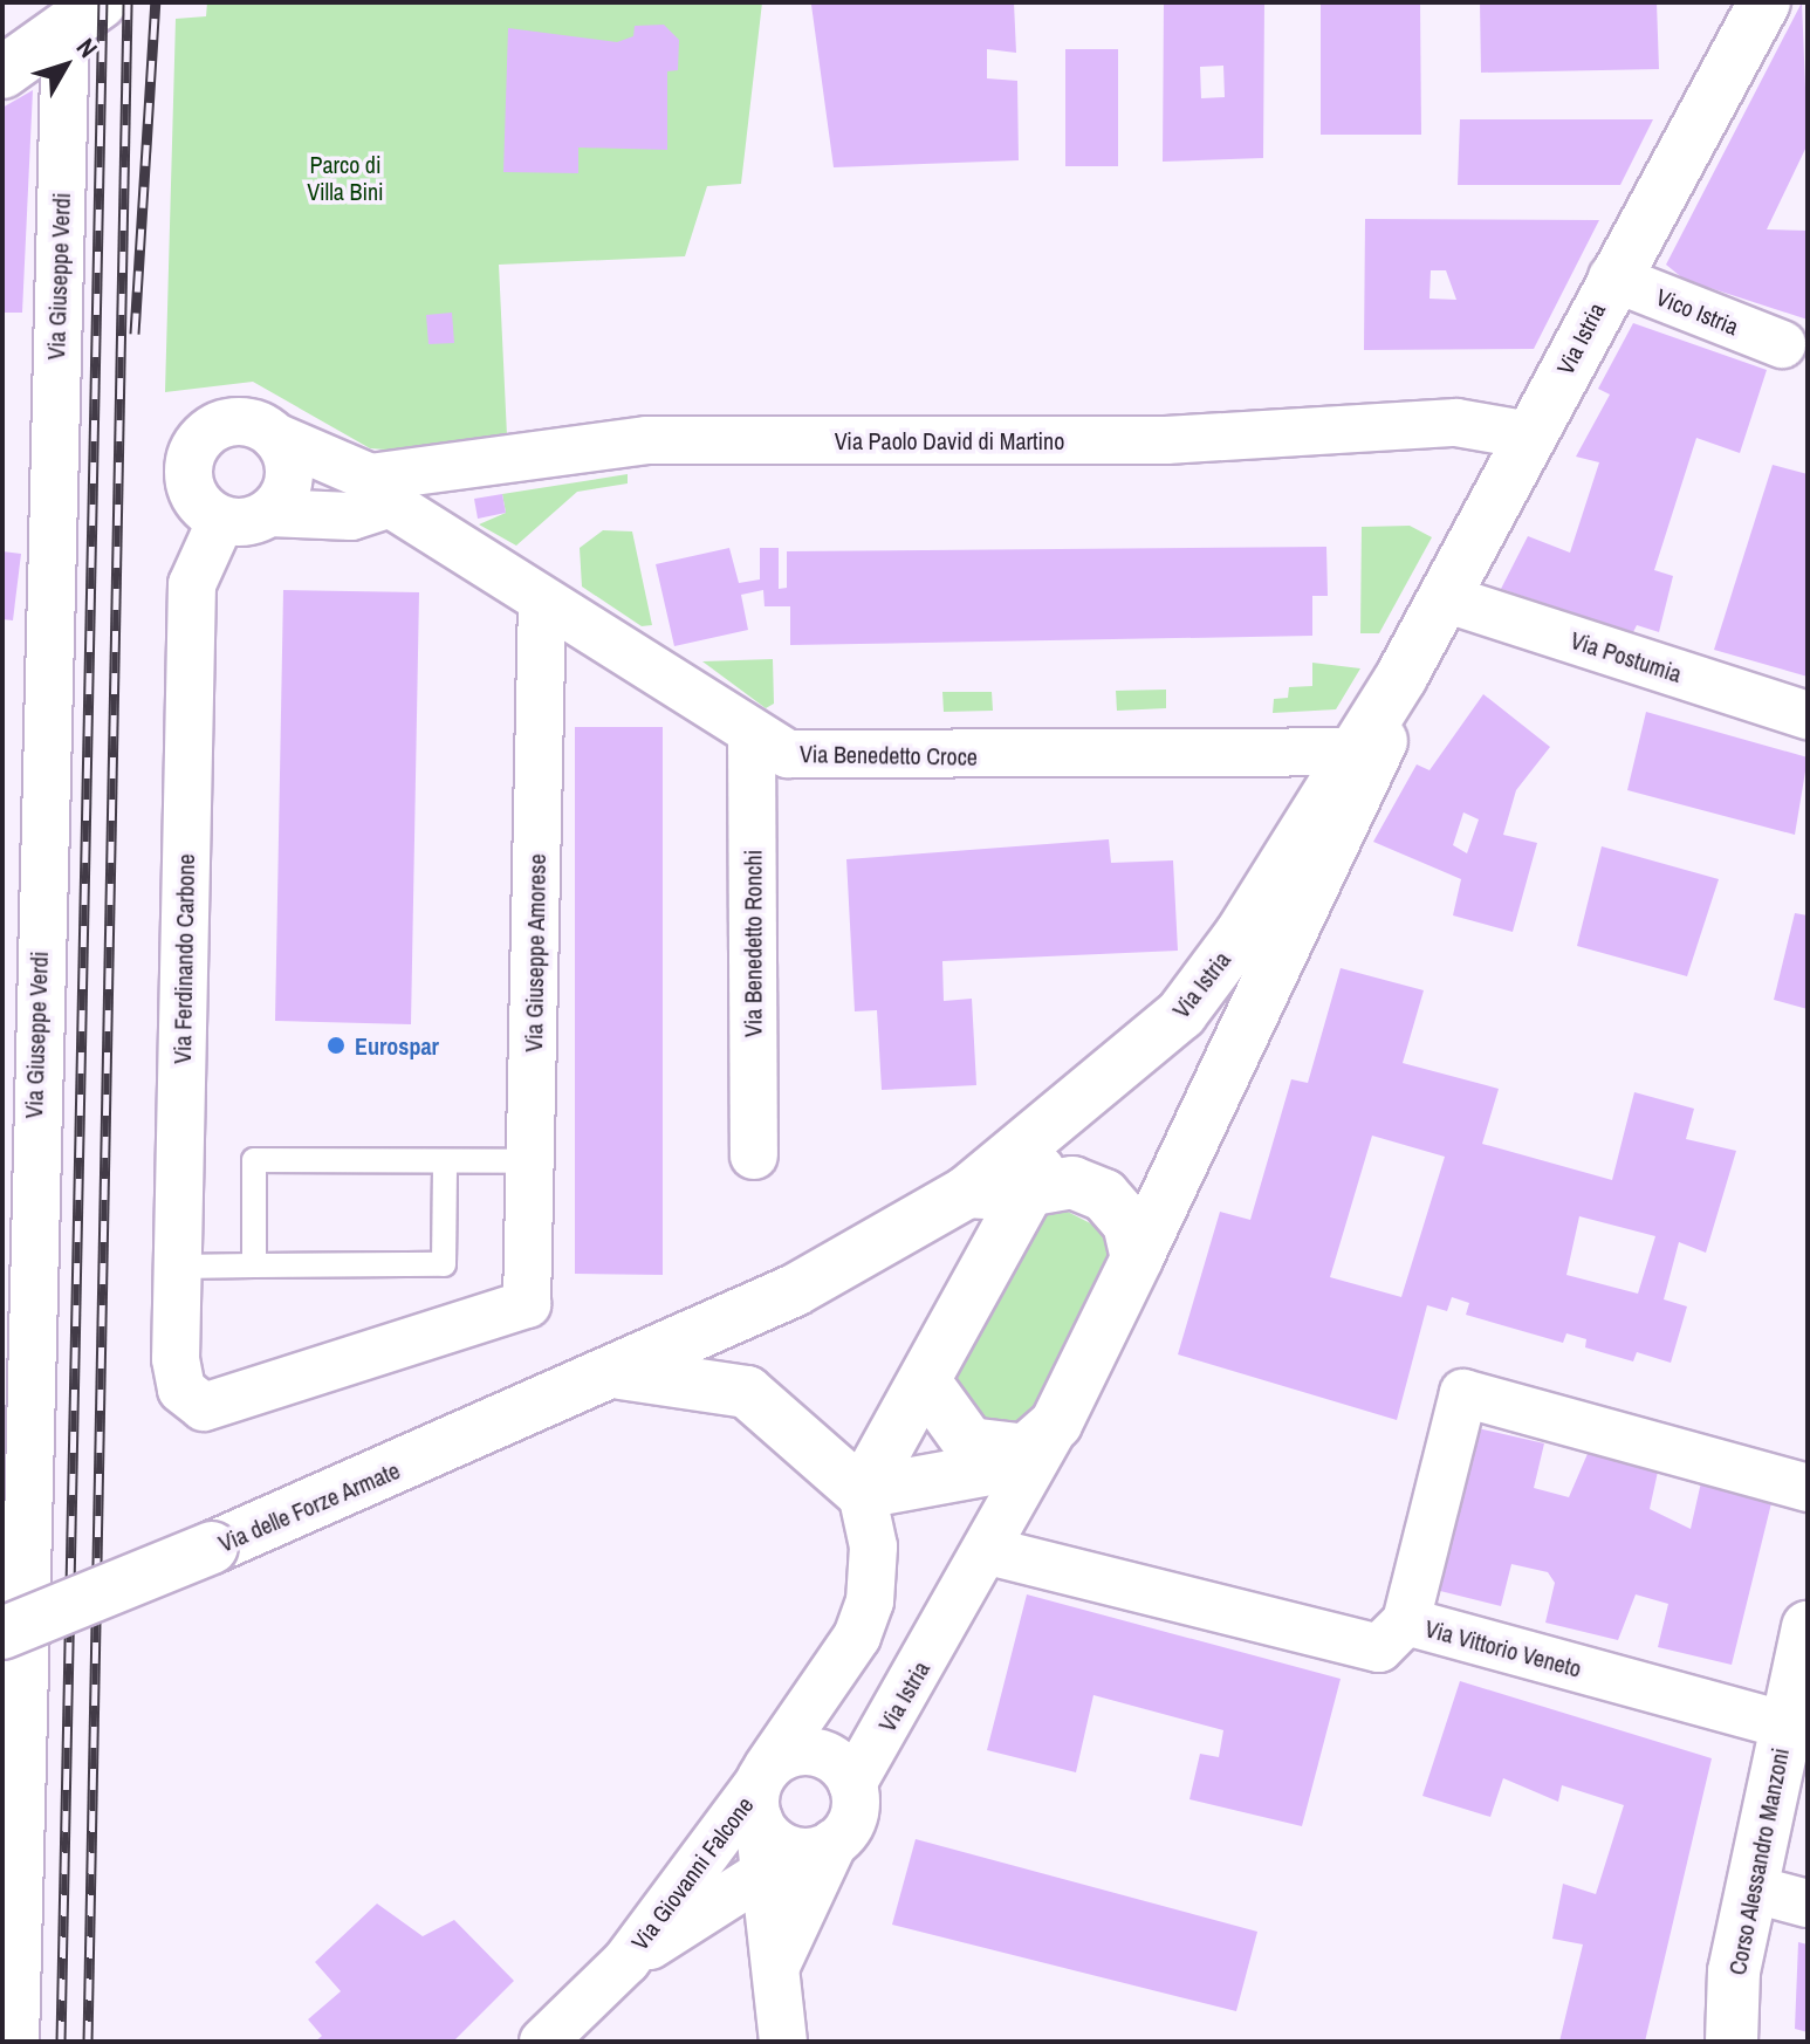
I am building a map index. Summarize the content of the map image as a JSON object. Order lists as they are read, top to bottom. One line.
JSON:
{"streets":{"main road":["Via Istria","Via delle Forze Armate","Corso Alessandro Manzoni"],"street":["Via Giuseppe Verdi","Vico Istria","Via Paolo David di Martino","Via Postumia","Via Benedetto Croce","Via Benedetto Ronchi","Via Giuseppe Amorese","Via Ferdinando Carbone","Via Vittorio Veneto","Via Giovanni Falcone"]},"crossings":[["Vico Istria","Via Istria"],["Via Istria","Via Paolo David di Martino"],["Via Istria","Via Postumia"],["Via Istria","Via Benedetto Croce"],["Via Istria","Via delle Forze Armate"],["Via Istria","Via Vittorio Veneto"],["Via Paolo David di Martino","Via Benedetto Croce"],["Via Paolo David di Martino","Via Ferdinando Carbone"],["Via Benedetto Croce","Via Benedetto Ronchi"],["Via Benedetto Croce","Via Giuseppe Amorese"],["Via Benedetto Croce","Via Ferdinando Carbone"],["Via Giuseppe Amorese","Via Ferdinando Carbone"],["Via Vittorio Veneto","Corso Alessandro Manzoni"]],"parks":["Parco di Villa Bini"],"places":["Eurospar"],"north":"top right"}
